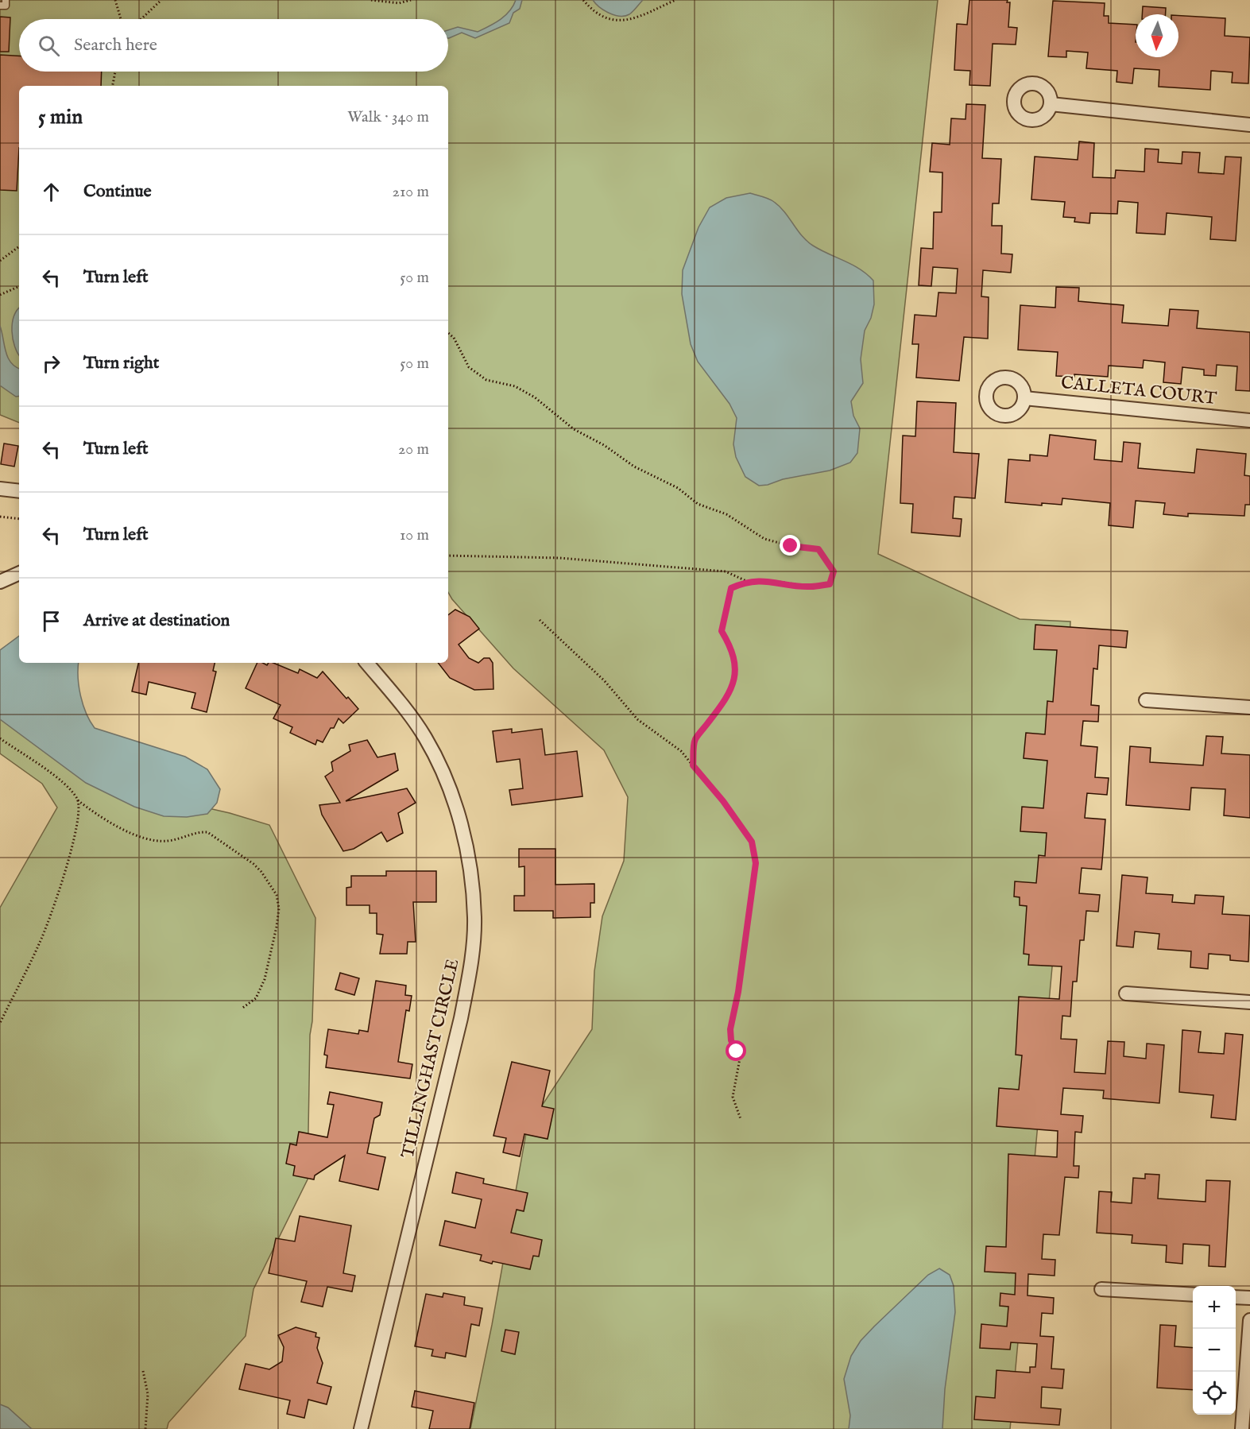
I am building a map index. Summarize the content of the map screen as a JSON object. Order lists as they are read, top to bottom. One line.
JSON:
{"streets":{"street":["CALLETA COURT","TILLINGHAST CIRCLE"]},"north":"bottom","page":{"search":"Search here","heading":["5 min","Walk · 340 m"],"list":[["Continue","210 m"],["Turn left","50 m"],["Turn right","50 m"],["Turn left","20 m"],["Turn left","10 m"],"Arrive at destination"],"map_buttons":["+","−"]}}
